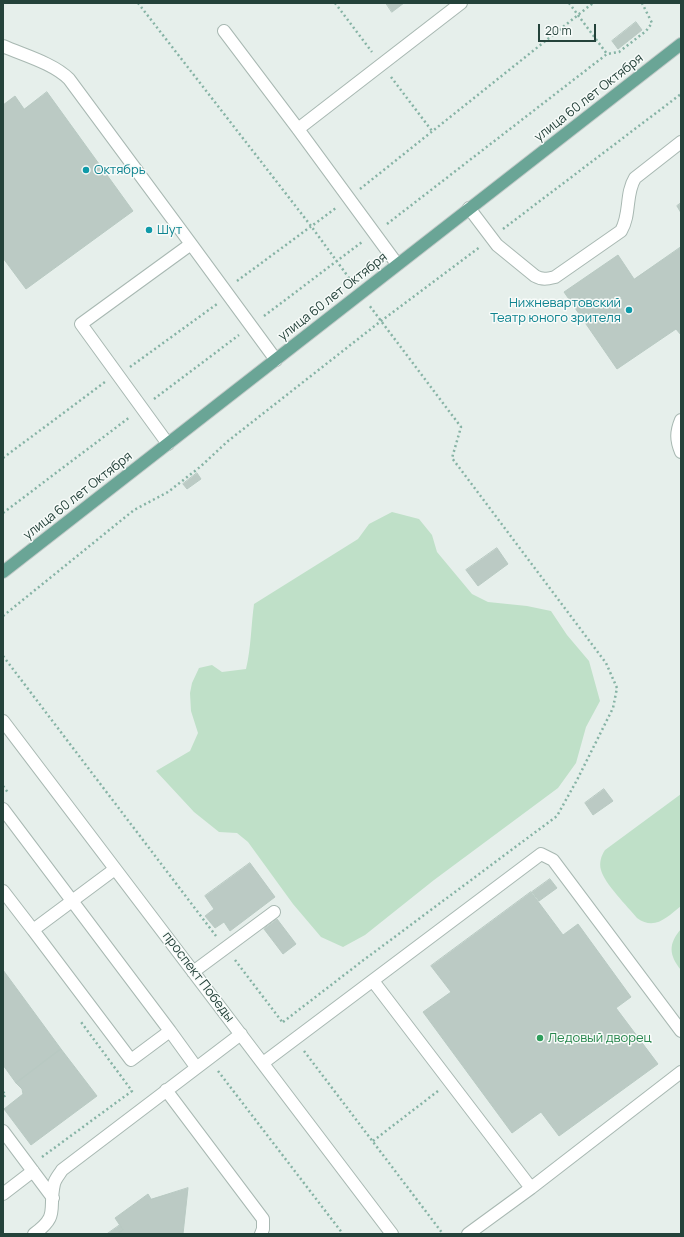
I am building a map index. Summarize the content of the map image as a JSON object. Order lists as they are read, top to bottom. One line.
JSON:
{"streets":{"main road":["улица 60 лет Октября"],"street":["проспект Победы"]},"places":["Октябрь","Шут","Нижневартовский Театр юного зрителя","Ледовый дворец"],"scale_bar":"20 m"}
